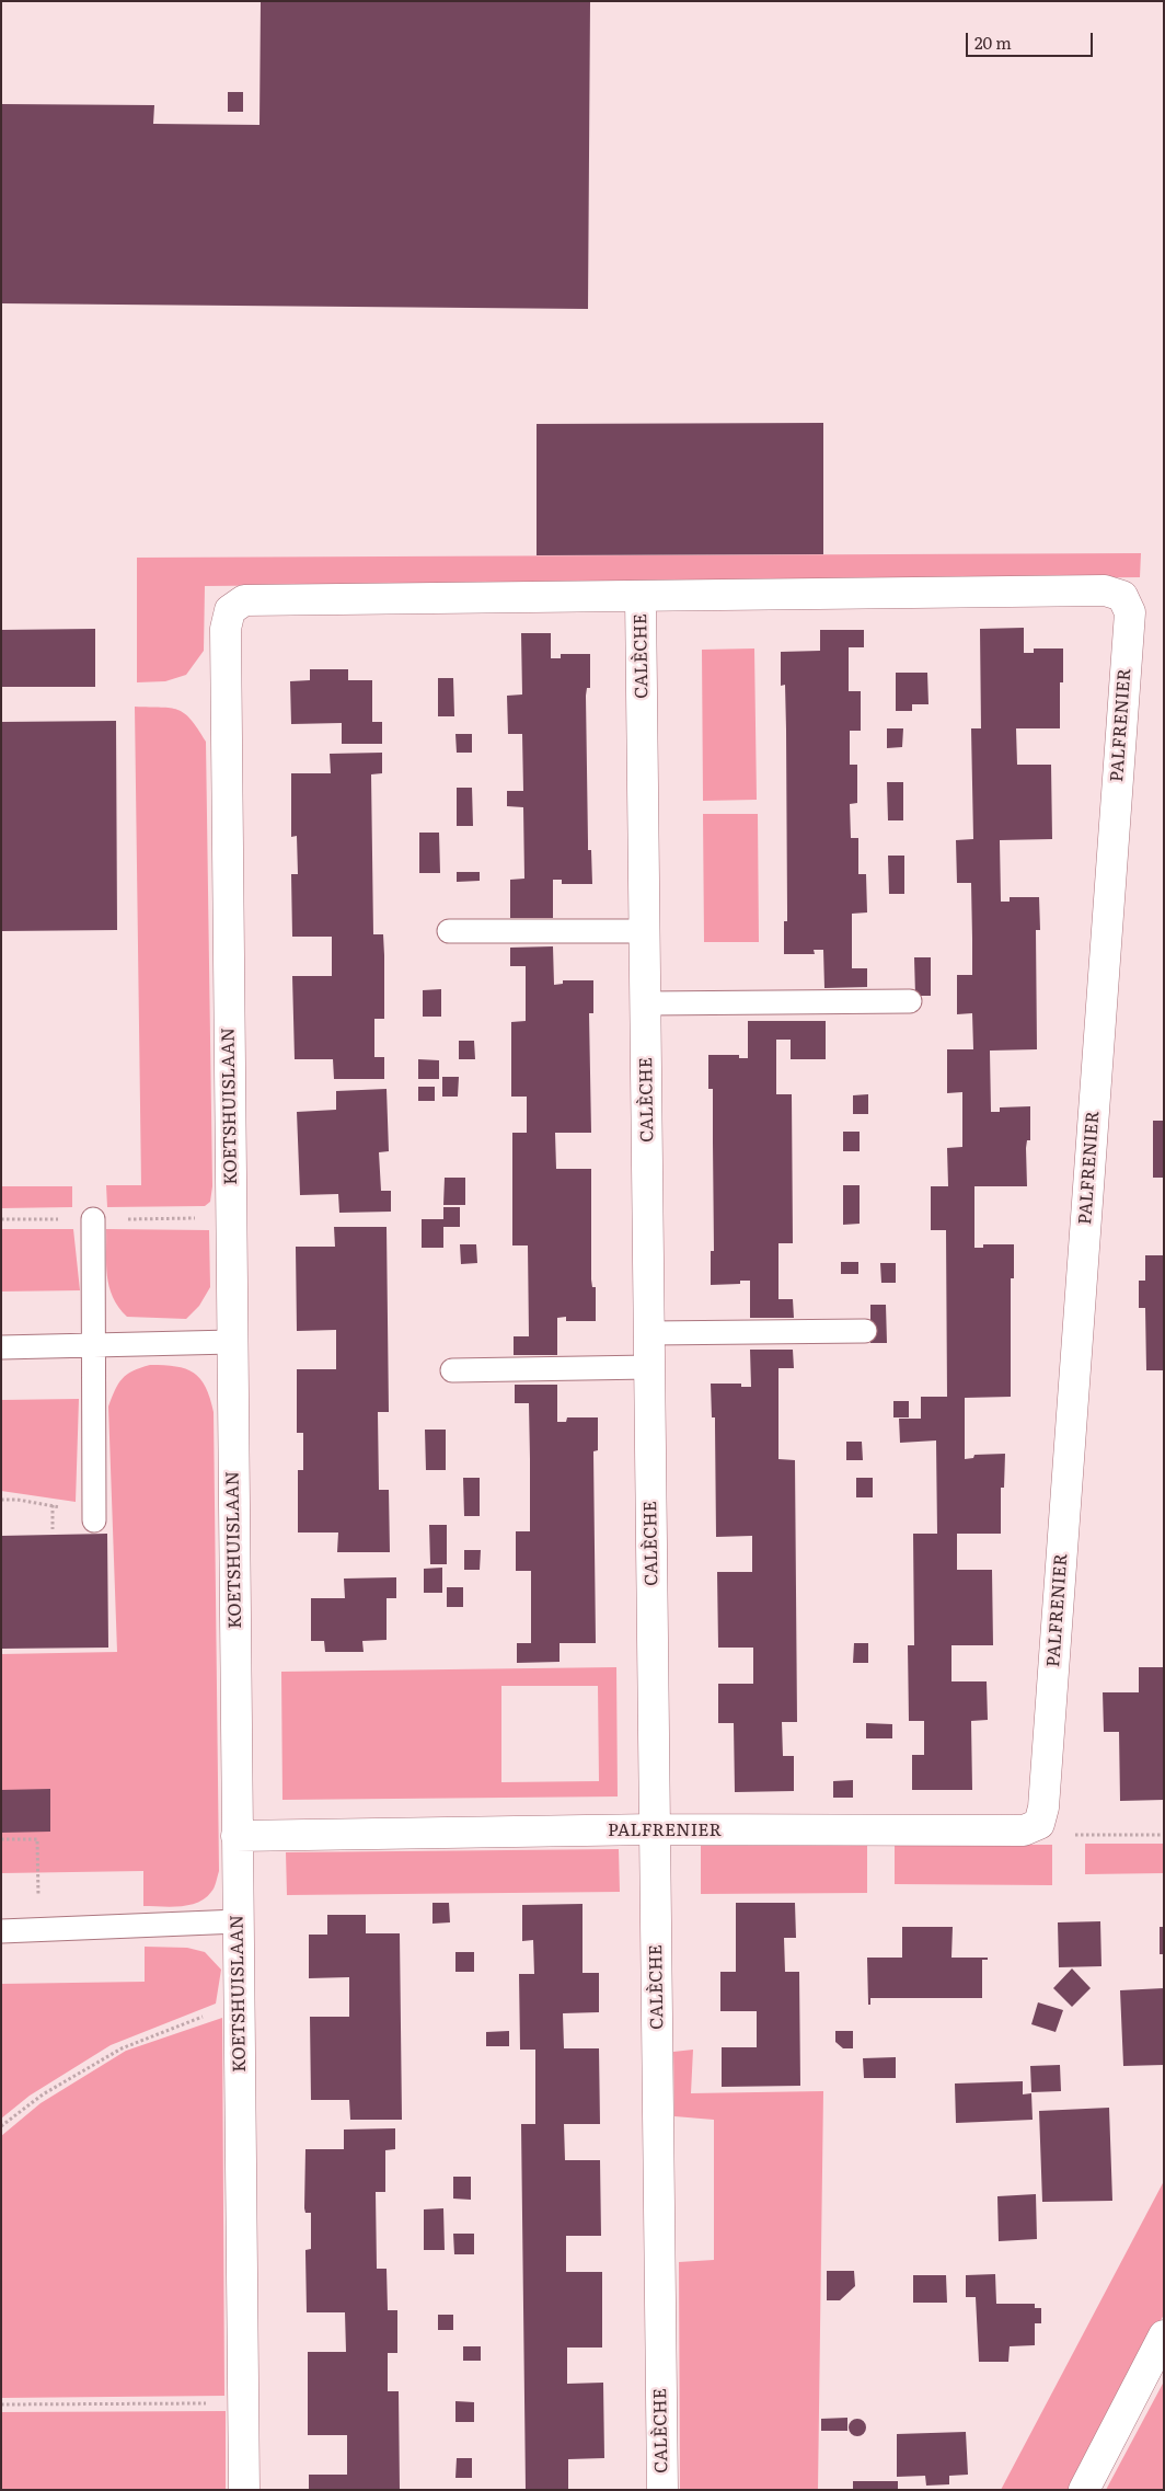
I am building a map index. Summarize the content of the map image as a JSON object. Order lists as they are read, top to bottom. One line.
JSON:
{"streets":{"street":["CALÈCHE","PALFRENIER","KOETSHUISLAAN"]},"crossings":[["CALÈCHE","PALFRENIER"],["CALÈCHE","KOETSHUISLAAN"],["PALFRENIER","KOETSHUISLAAN"]],"scale_bar":"20 m"}
